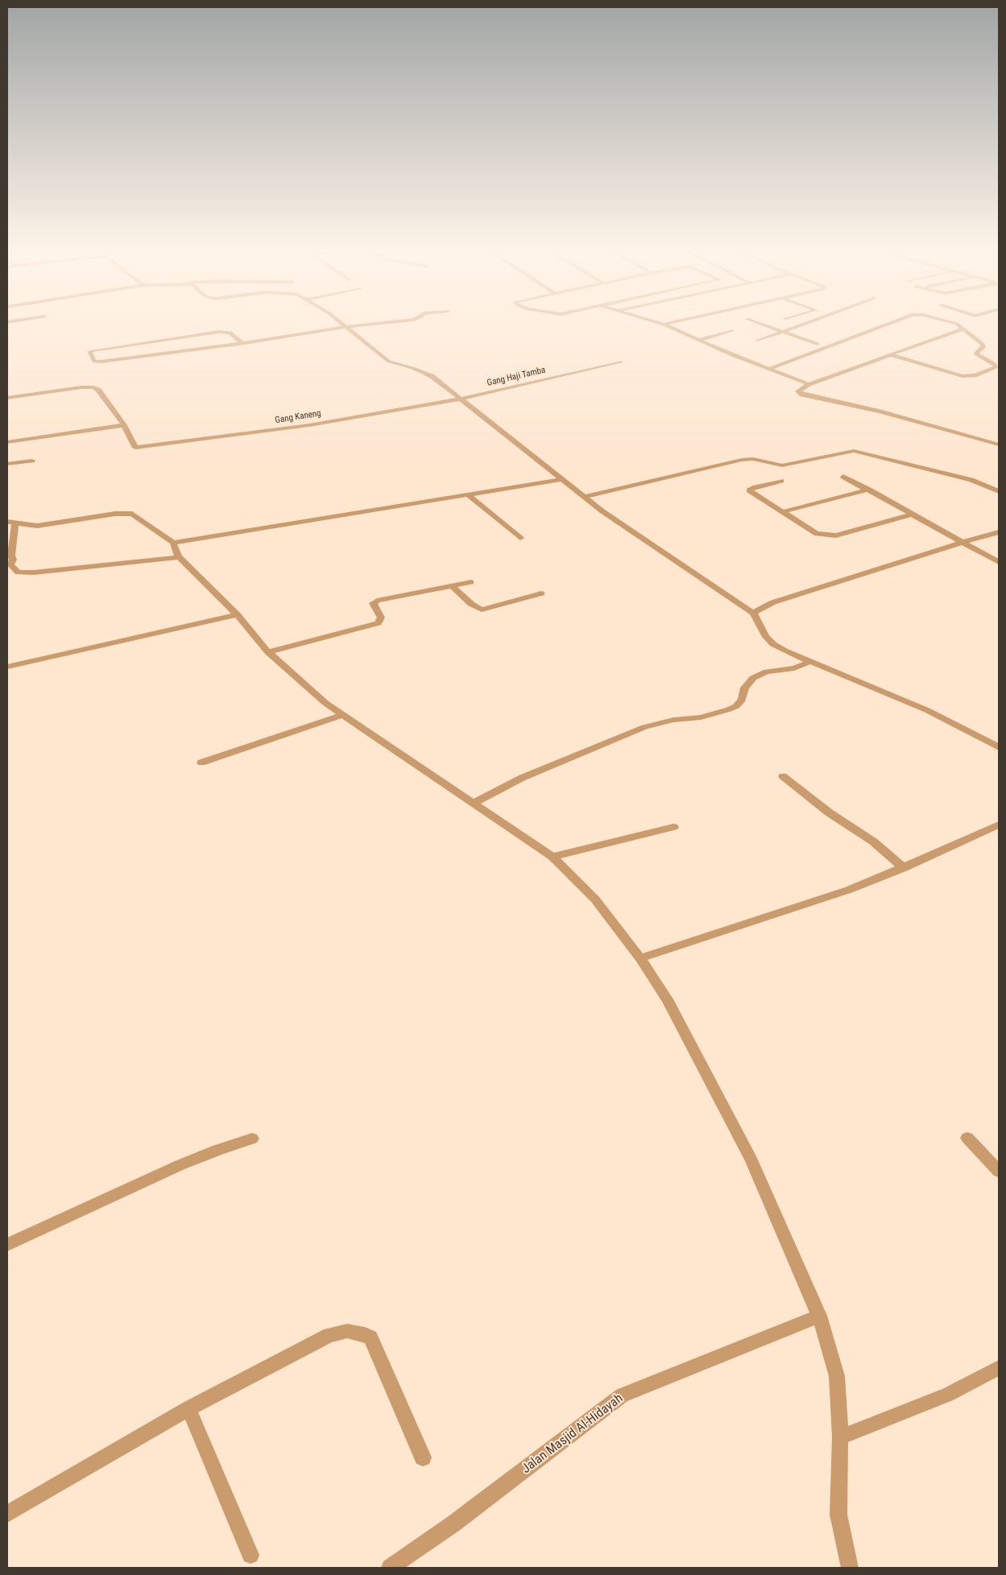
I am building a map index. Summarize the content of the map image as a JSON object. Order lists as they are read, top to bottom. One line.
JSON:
{"streets":{"street":["Gang Haji Tamba","Gang Kaneng","Jalan Masjid Al-Hidayah"]},"crossings":[["Gang Haji Tamba","Gang Kaneng"]]}
